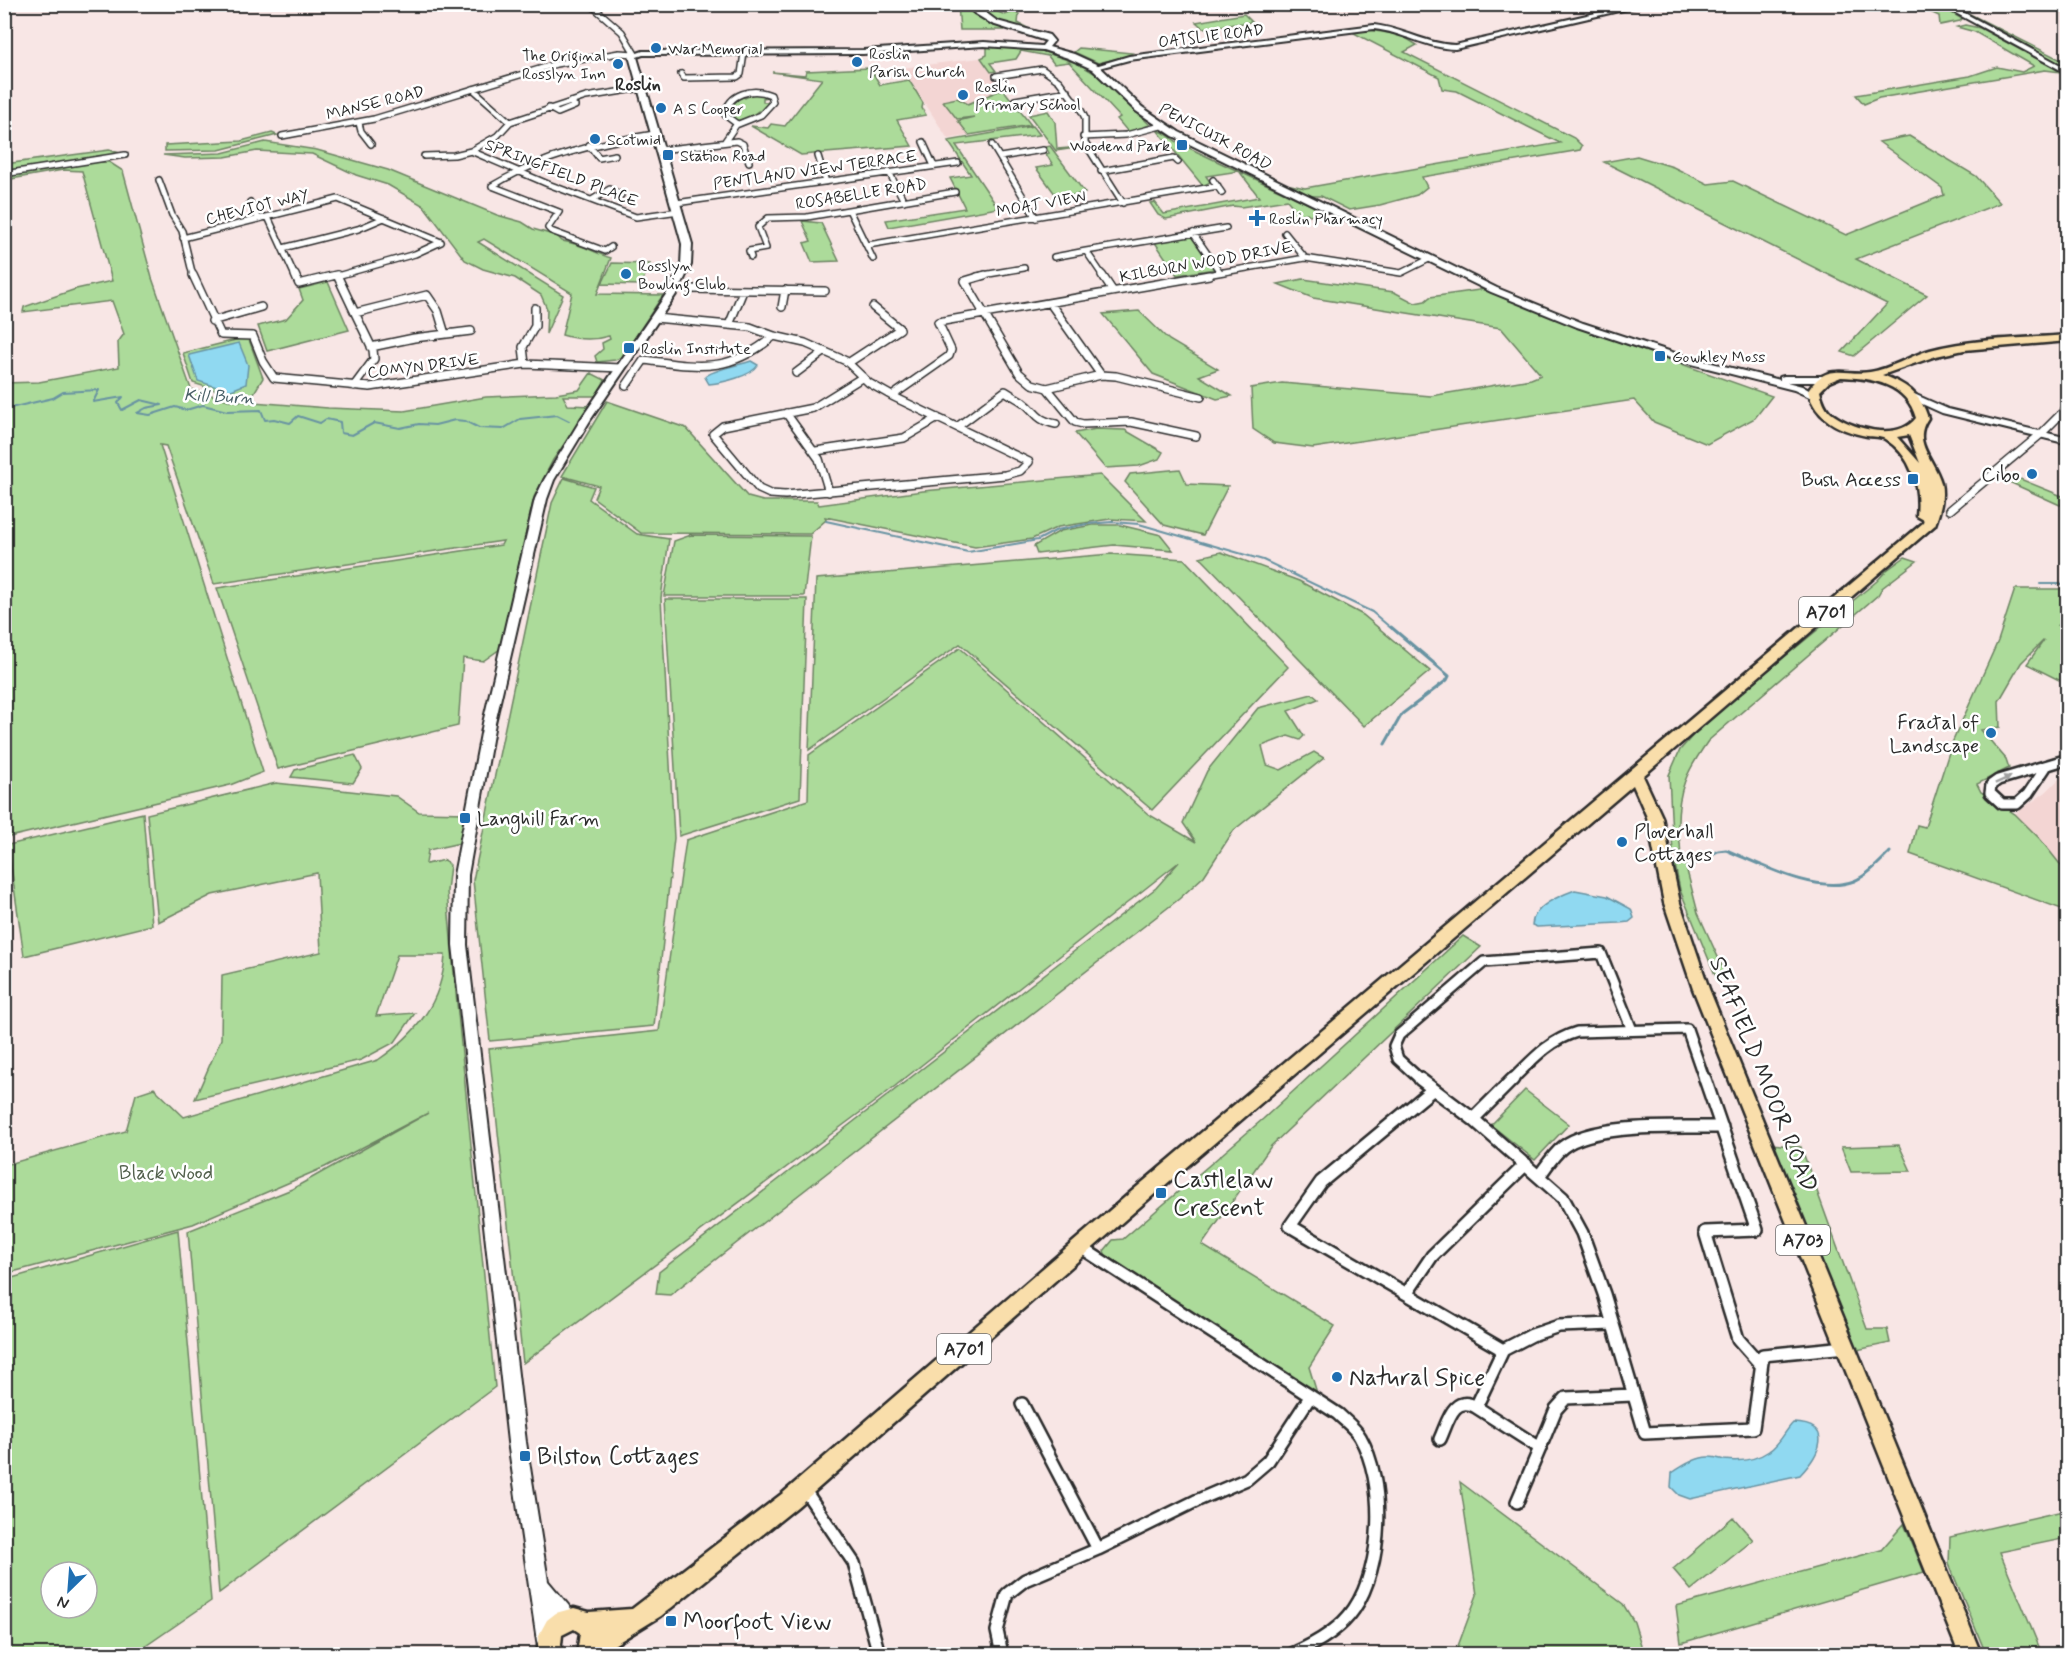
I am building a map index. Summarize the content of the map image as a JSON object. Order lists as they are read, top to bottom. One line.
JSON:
{"streets":{"main road":["PENICUIK ROAD","A701","SEAFIELD MOOR ROAD","A703"],"street":["OATSLIE ROAD","MANSE ROAD","PENTLAND VIEW TERRACE","SPRINGFIELD PLACE","ROSABELLE ROAD","MOAT VIEW","CHEVIOT WAY","KILBURN WOOD DRIVE","COMYN DRIVE"]},"crossings":[["OATSLIE ROAD","PENICUIK ROAD"],["MANSE ROAD","PENICUIK ROAD"],["PENICUIK ROAD","KILBURN WOOD DRIVE"],["PENTLAND VIEW TERRACE","SPRINGFIELD PLACE"],["A701","SEAFIELD MOOR ROAD"]],"districts":["Roslin"],"water":["Kill Burn"],"parks":["Black Wood"],"places":{"other":["War Memorial","Roslin Parish Church","The Original Rosslyn Inn","Roslin Primary School","A S Cooper","Scotmid","Rosslyn Bowling Club","Cibo","Fractal of Landscape","Ploverhall Cottages","Natural Spice"],"transit":["Woodend Park","Station Road","Roslin Institute","Gowkley Moss","Bush Access","Langhill Farm","Castlelaw Crescent","Bilston Cottages","Moorfoot View"],"health":["Roslin Pharmacy"]},"north":"bottom left"}
